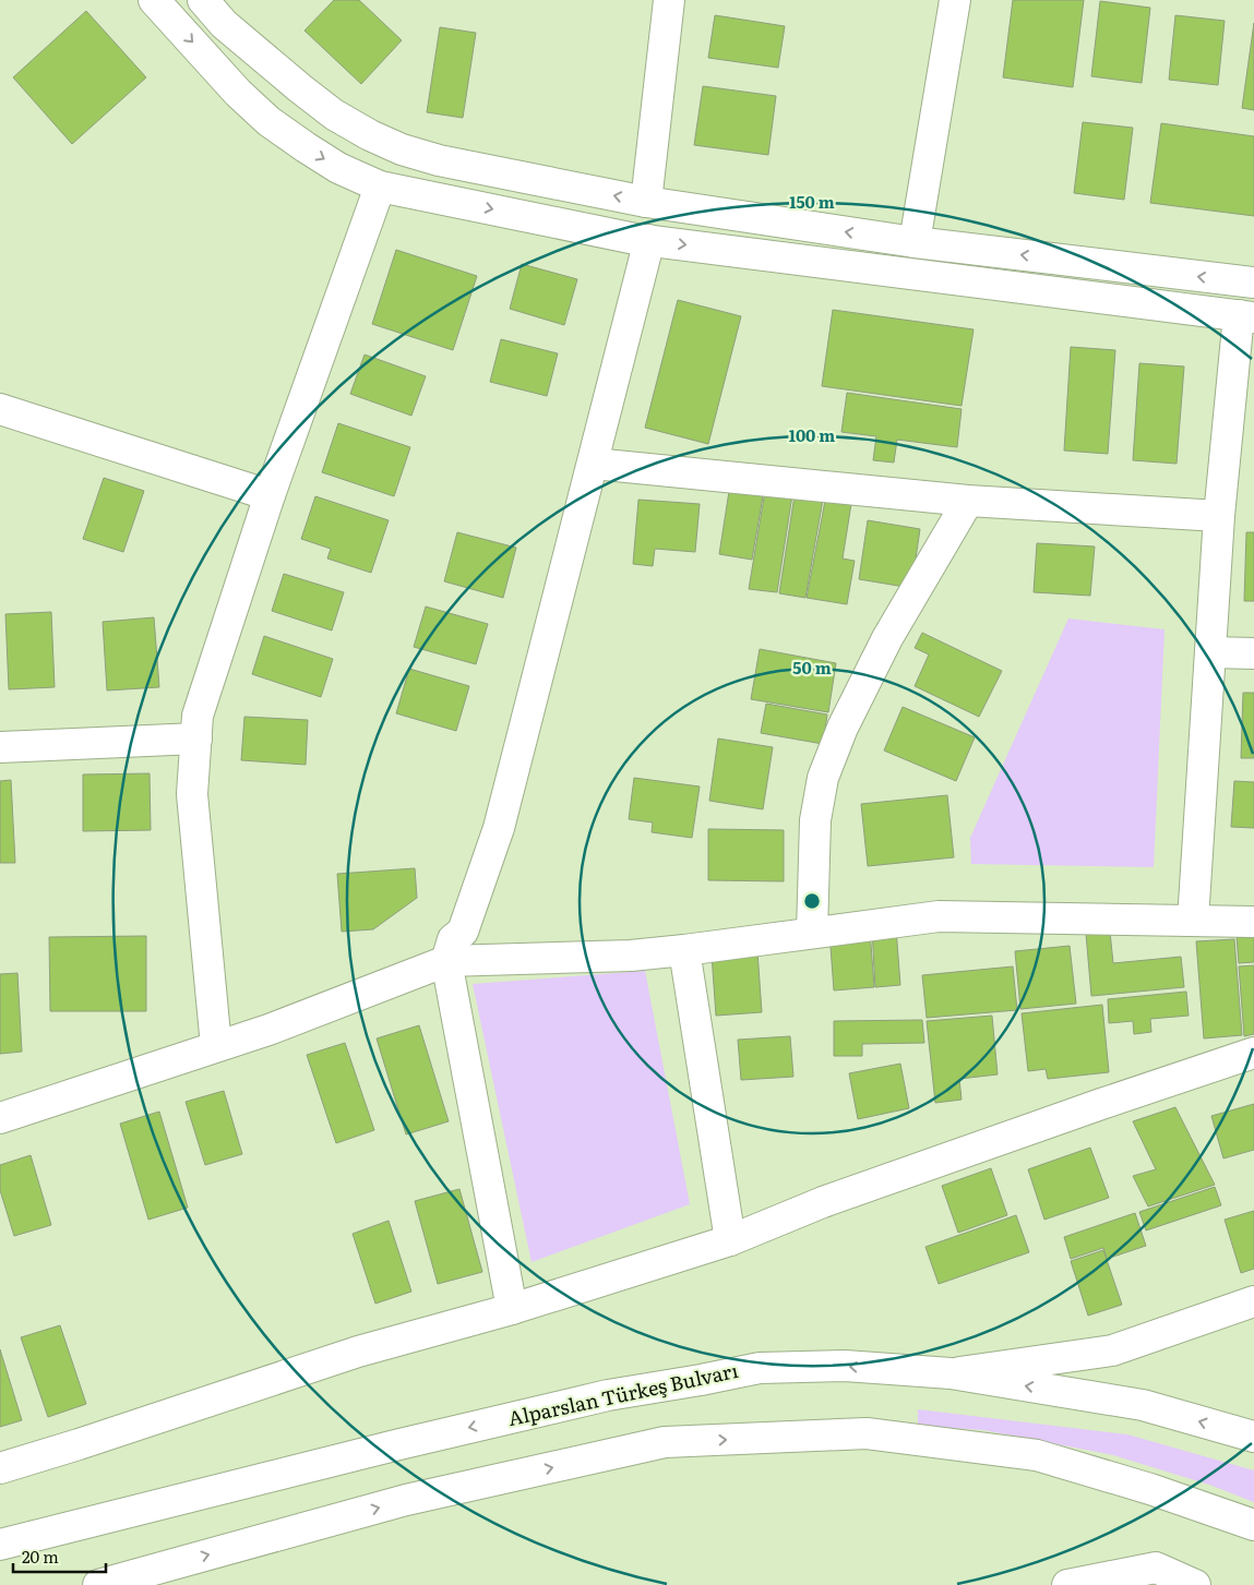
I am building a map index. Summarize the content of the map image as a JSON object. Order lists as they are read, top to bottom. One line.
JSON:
{"streets":{"street":["Alparslan Türkeş Bulvarı"]},"scale_bar":"20 m","rings":["150 m","100 m","50 m"]}
